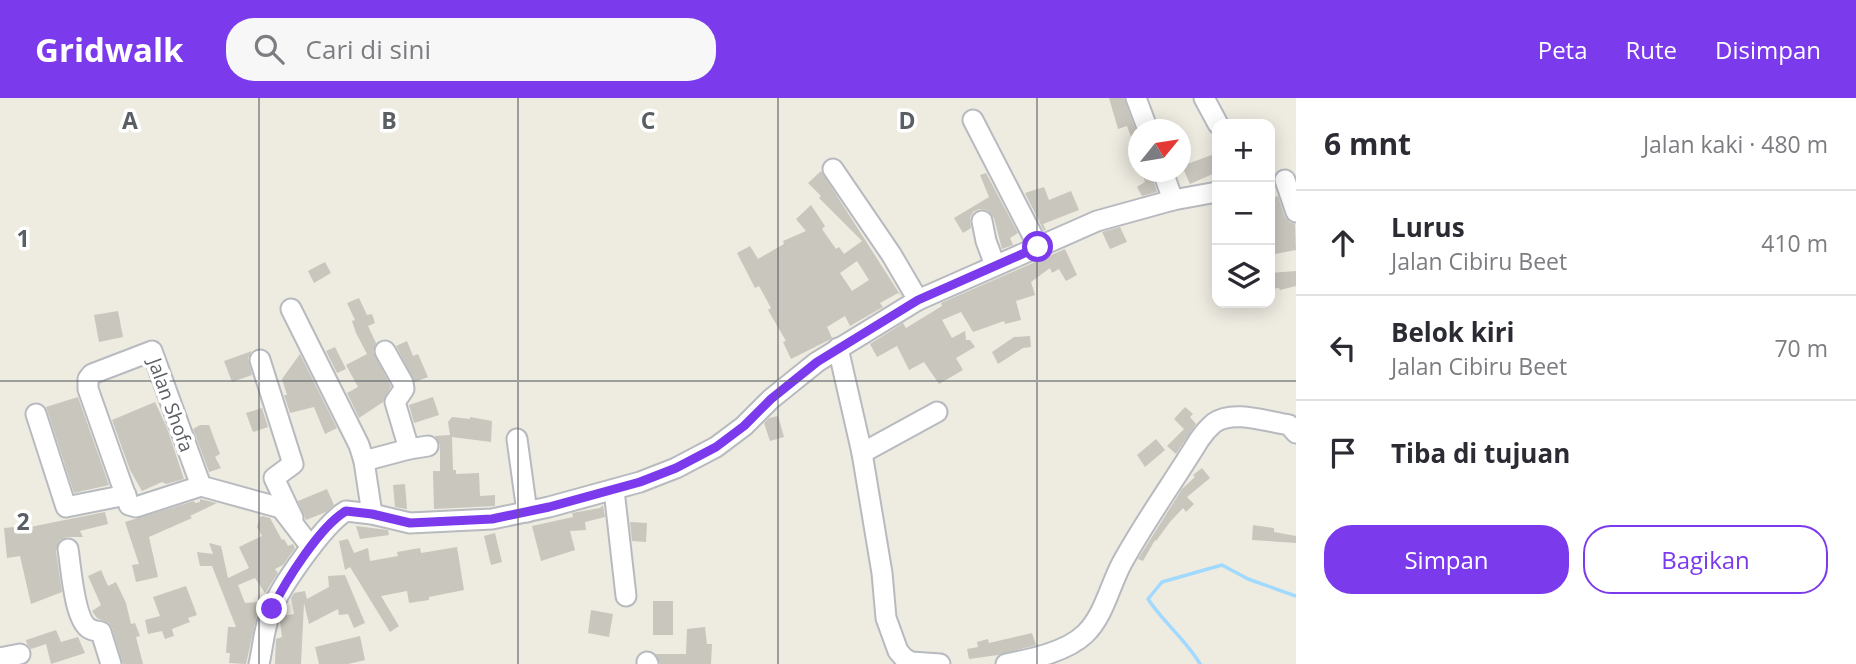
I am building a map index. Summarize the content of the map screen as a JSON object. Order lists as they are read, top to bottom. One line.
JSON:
{"streets":{"street":["Jalan Shofa"]},"north":"top right","page":{"header":"Gridwalk","search":"Cari di sini","nav":["Peta","Rute","Disimpan"],"heading":["6 mnt","Jalan kaki · 480 m"],"map_buttons":["+","−"],"list":[["Lurus","Jalan Cibiru Beet","410 m"],["Belok kiri","Jalan Cibiru Beet","70 m"],"Tiba di tujuan"],"buttons":["Simpan","Bagikan"]},"grid":{"columns":["A","B","C","D"],"rows":["1","2"]}}
